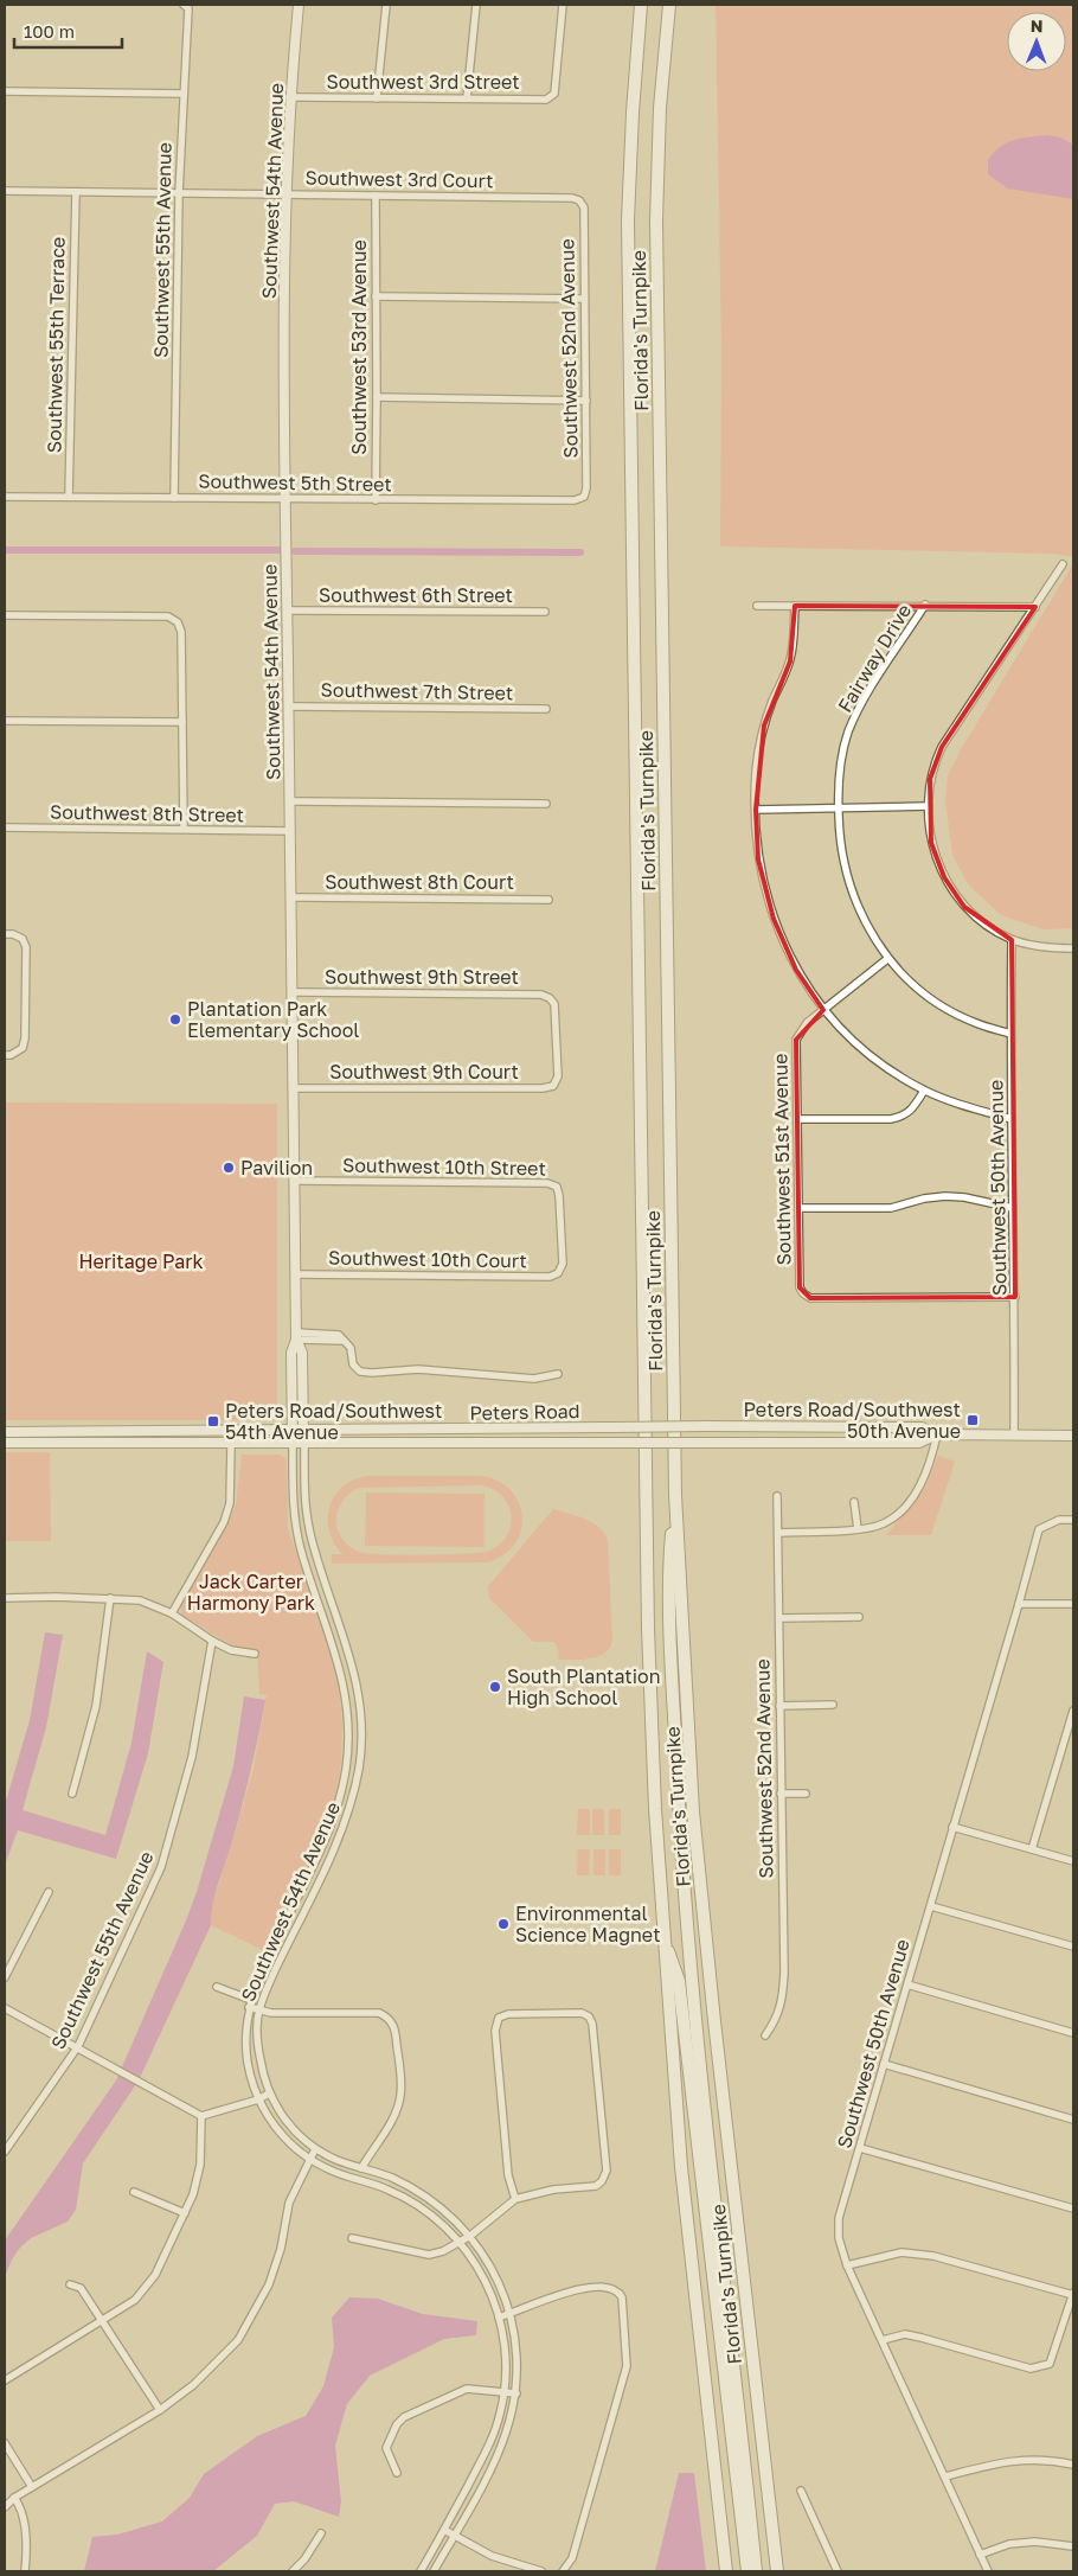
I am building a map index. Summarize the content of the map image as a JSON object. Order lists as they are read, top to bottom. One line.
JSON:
{"streets":{"highway":["Florida's Turnpike"],"main road":["Southwest 54th Avenue","Peters Road"],"street":["Southwest 3rd Street","Southwest 3rd Court","Southwest 55th Avenue","Southwest 55th Terrace","Southwest 53rd Avenue","Southwest 52nd Avenue","Southwest 5th Street","Southwest 6th Street","Fairway Drive","Southwest 7th Street","Southwest 8th Street","Southwest 8th Court","Southwest 9th Street","Southwest 9th Court","Southwest 51st Avenue","Southwest 10th Street","Southwest 50th Avenue","Southwest 10th Court"]},"crossings":[["Southwest 3rd Street","Southwest 54th Avenue"],["Southwest 3rd Court","Southwest 54th Avenue"],["Southwest 3rd Court","Southwest 55th Avenue"],["Southwest 3rd Court","Southwest 55th Terrace"],["Southwest 3rd Court","Southwest 53rd Avenue"],["Southwest 3rd Court","Southwest 52nd Avenue"],["Southwest 54th Avenue","Southwest 5th Street"],["Southwest 54th Avenue","Southwest 6th Street"],["Southwest 54th Avenue","Southwest 7th Street"],["Southwest 54th Avenue","Southwest 8th Street"],["Southwest 54th Avenue","Southwest 8th Court"],["Southwest 54th Avenue","Southwest 9th Street"],["Southwest 54th Avenue","Southwest 9th Court"],["Southwest 54th Avenue","Southwest 10th Street"],["Southwest 54th Avenue","Southwest 10th Court"],["Southwest 54th Avenue","Peters Road"],["Southwest 55th Avenue","Southwest 5th Street"],["Southwest 55th Terrace","Southwest 5th Street"],["Southwest 53rd Avenue","Southwest 5th Street"],["Southwest 52nd Avenue","Southwest 5th Street"],["Fairway Drive","Southwest 51st Avenue"],["Fairway Drive","Southwest 50th Avenue"],["Southwest 9th Street","Southwest 9th Court"],["Southwest 51st Avenue","Southwest 50th Avenue"],["Southwest 10th Street","Southwest 10th Court"],["Southwest 50th Avenue","Peters Road"]],"parks":["Heritage Park","Jack Carter Harmony Park"],"places":{"other":["Plantation Park Elementary School","Pavilion","South Plantation High School","Environmental Science Magnet"],"transit":["Peters Road/Southwest 50th Avenue","Peters Road/Southwest 54th Avenue"]},"scale_bar":"100 m","north":"top"}
